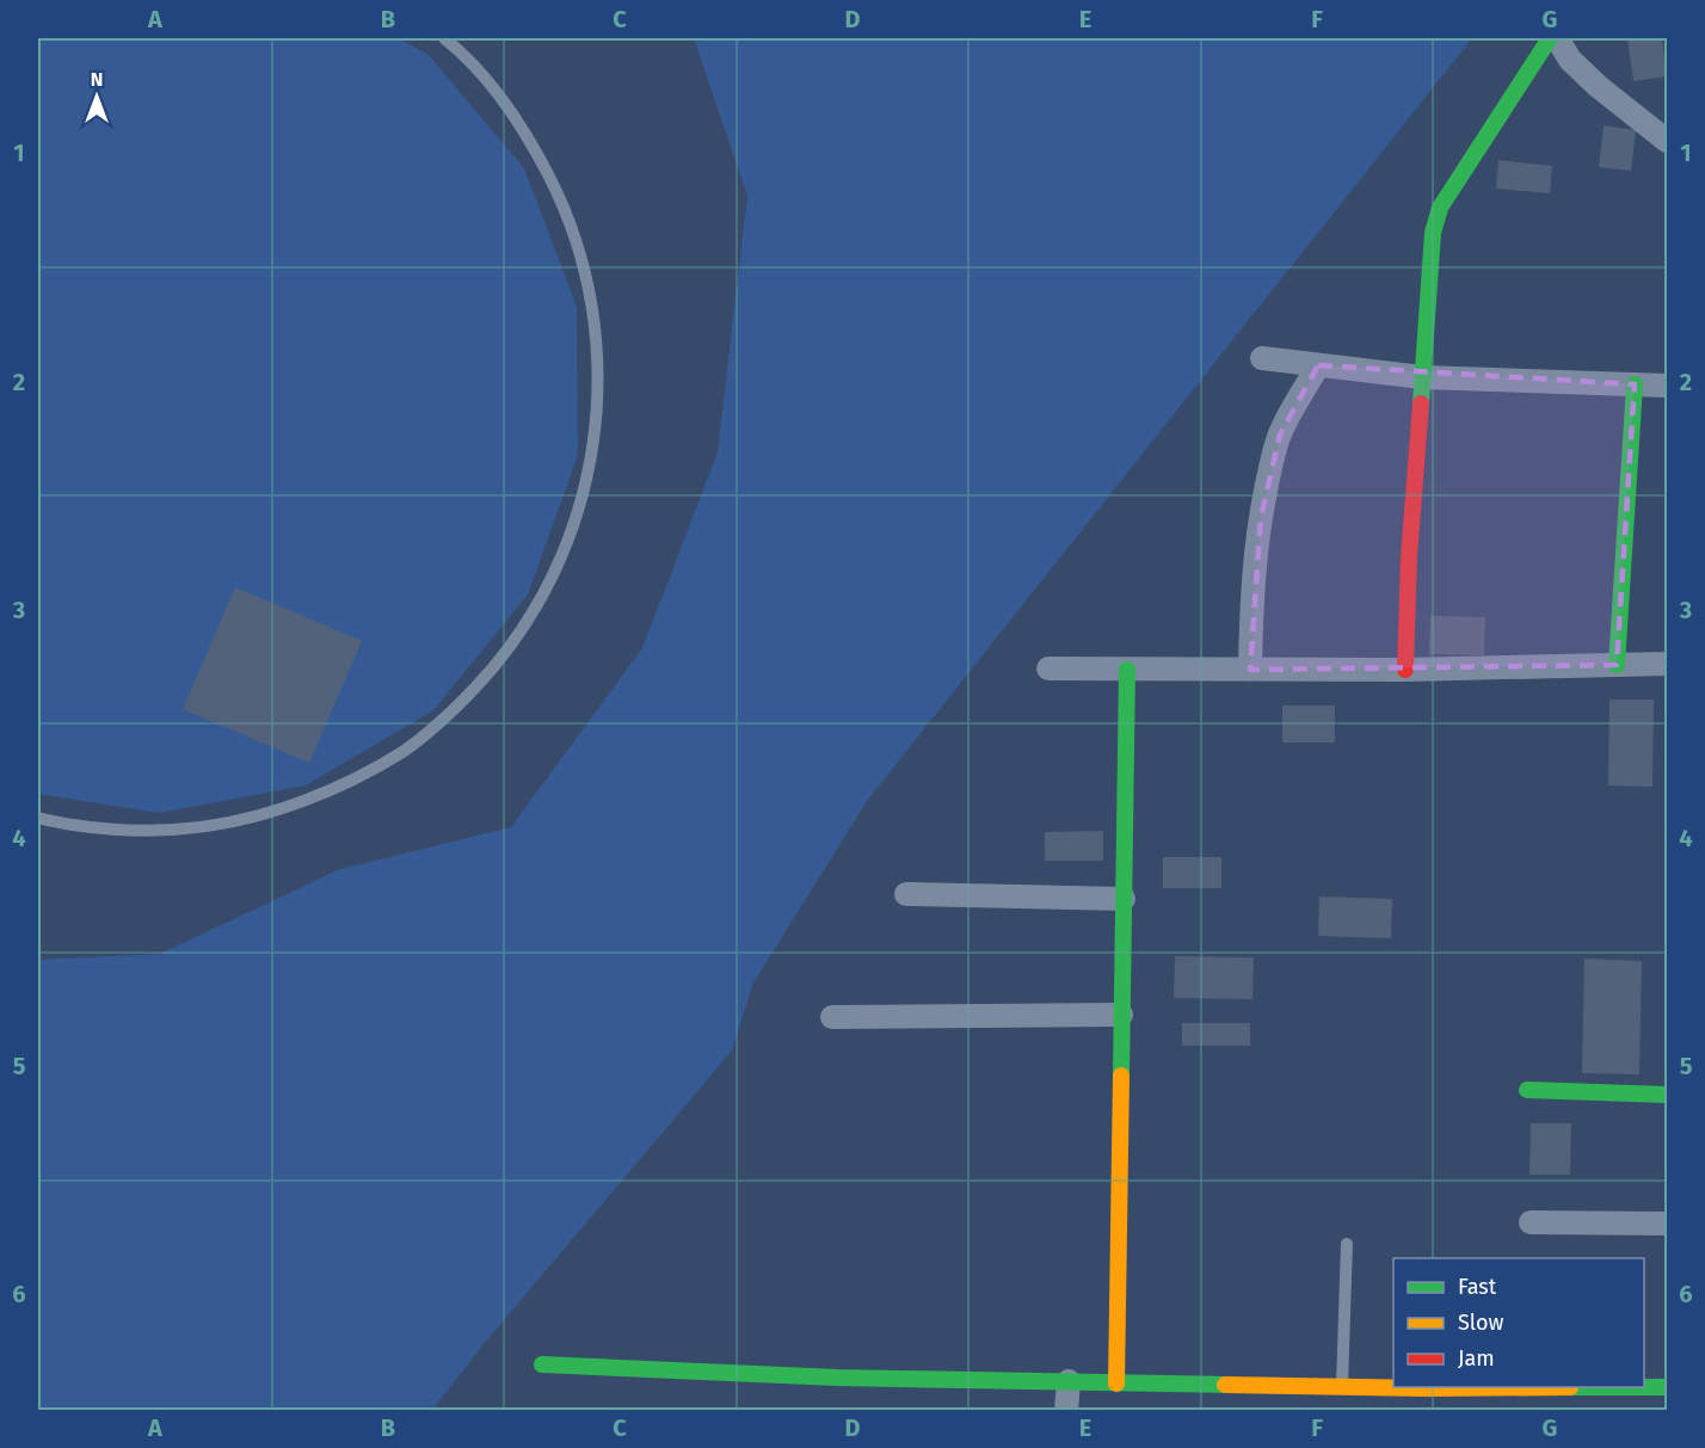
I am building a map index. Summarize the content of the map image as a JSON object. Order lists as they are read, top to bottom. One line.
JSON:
{"legend":["Fast","Slow","Jam"],"north":"top","grid":{"columns":["A","B","C","D","E","F","G"],"rows":["1","2","3","4","5","6"]}}
